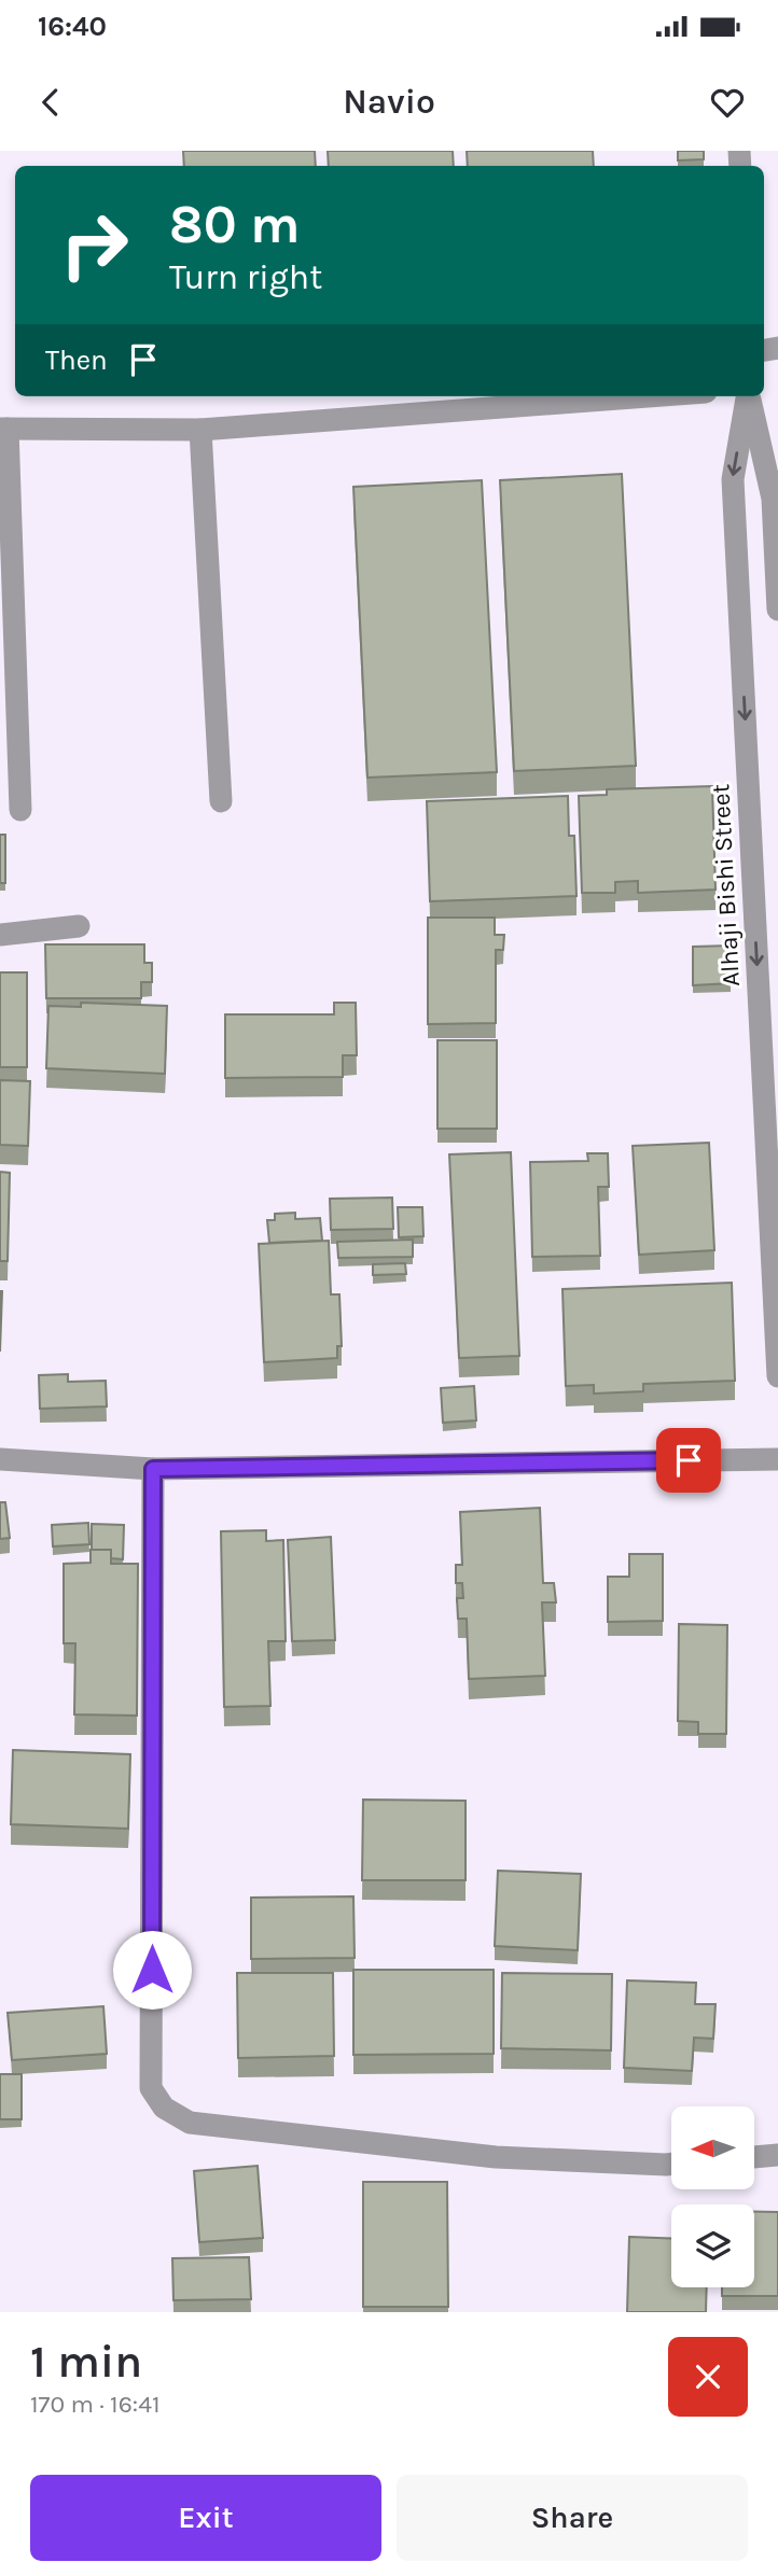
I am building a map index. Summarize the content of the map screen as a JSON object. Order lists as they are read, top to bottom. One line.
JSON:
{"streets":{"street":["Alhaji Bishi Street"]},"one_way":["Alhaji Bishi Street"],"north":"left","page":{"status":"16:40","header":"Navio","turn":["80 m","Turn right"],"then":"Then","heading":["1 min","170 m · 16:41"],"buttons":["Exit","Share"]}}
